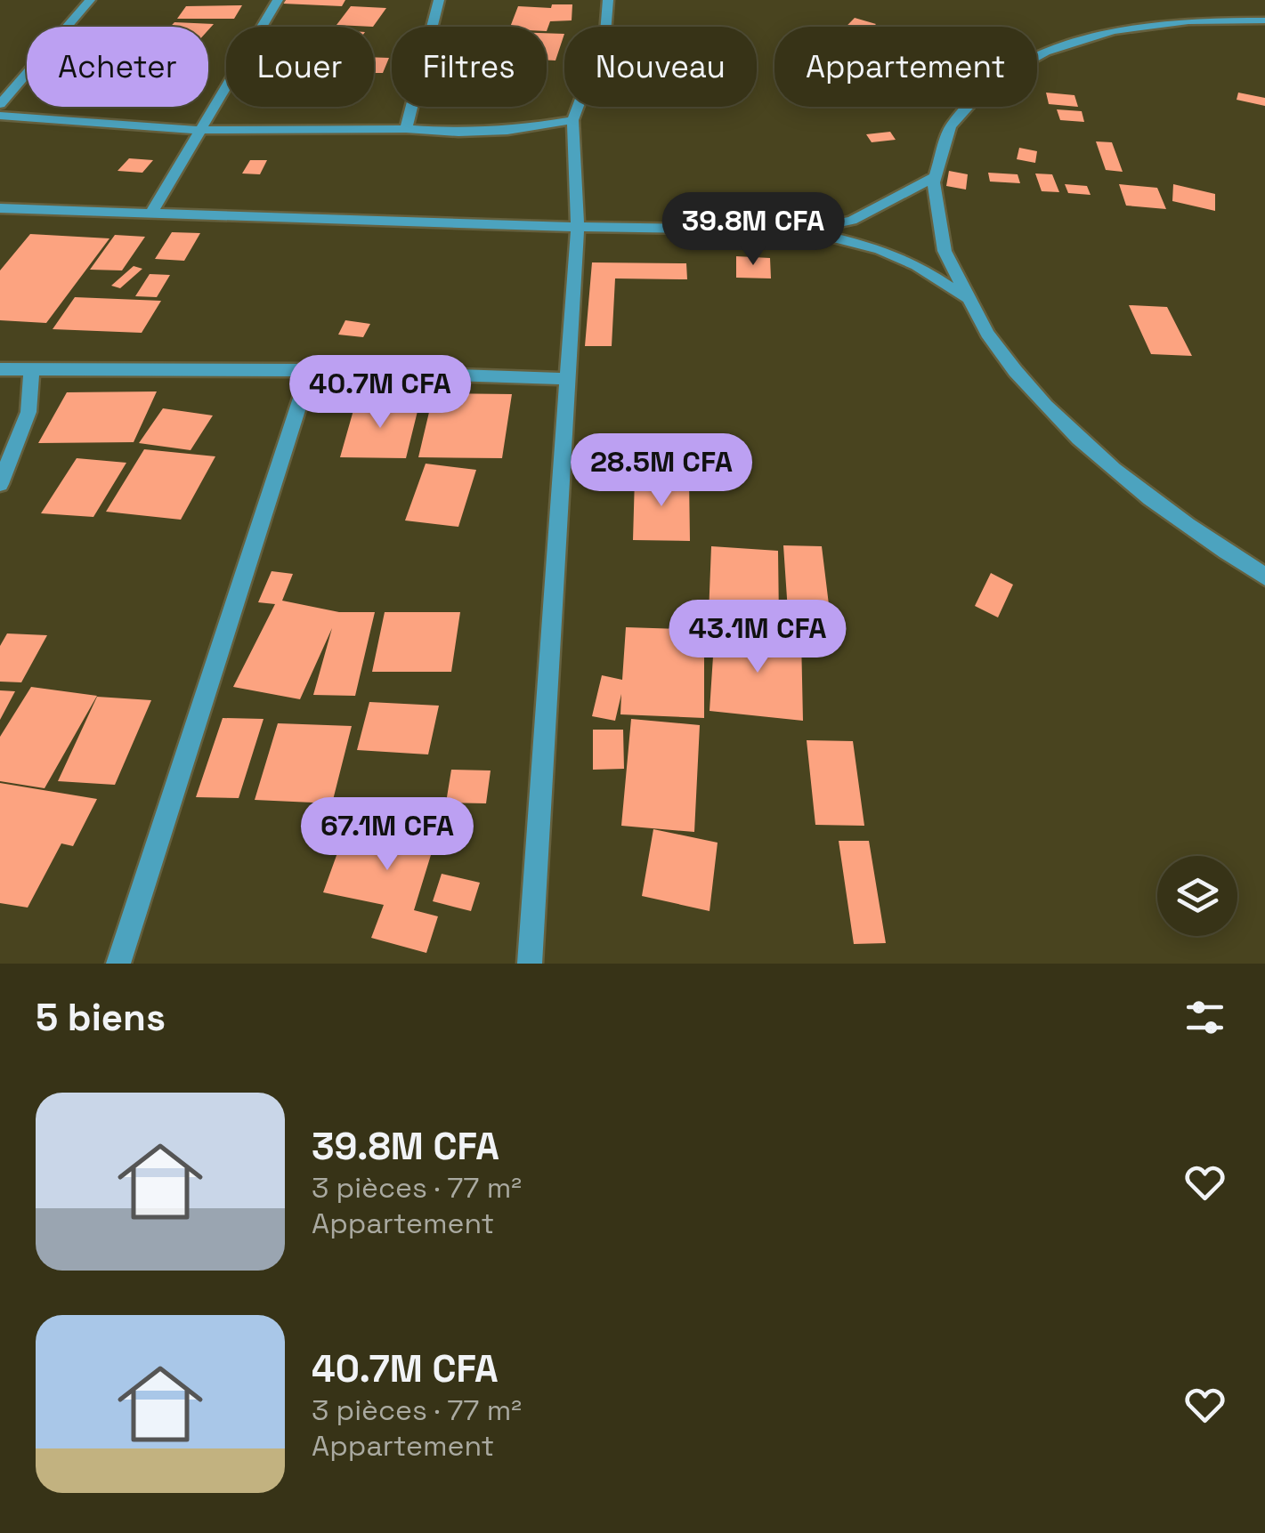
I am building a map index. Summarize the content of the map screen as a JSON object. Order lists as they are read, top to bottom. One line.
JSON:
{"page":{"chip":["Acheter","Louer","Filtres","Nouveau","Appartement"],"price":["39.8M CFA","40.7M CFA","28.5M CFA","43.1M CFA","67.1M CFA"],"heading":"5 biens","list":[{"name":"39.8M CFA","note":"3 pièces · 77 m² · Appartement"},{"name":"40.7M CFA","note":"3 pièces · 77 m² · Appartement"}]}}
